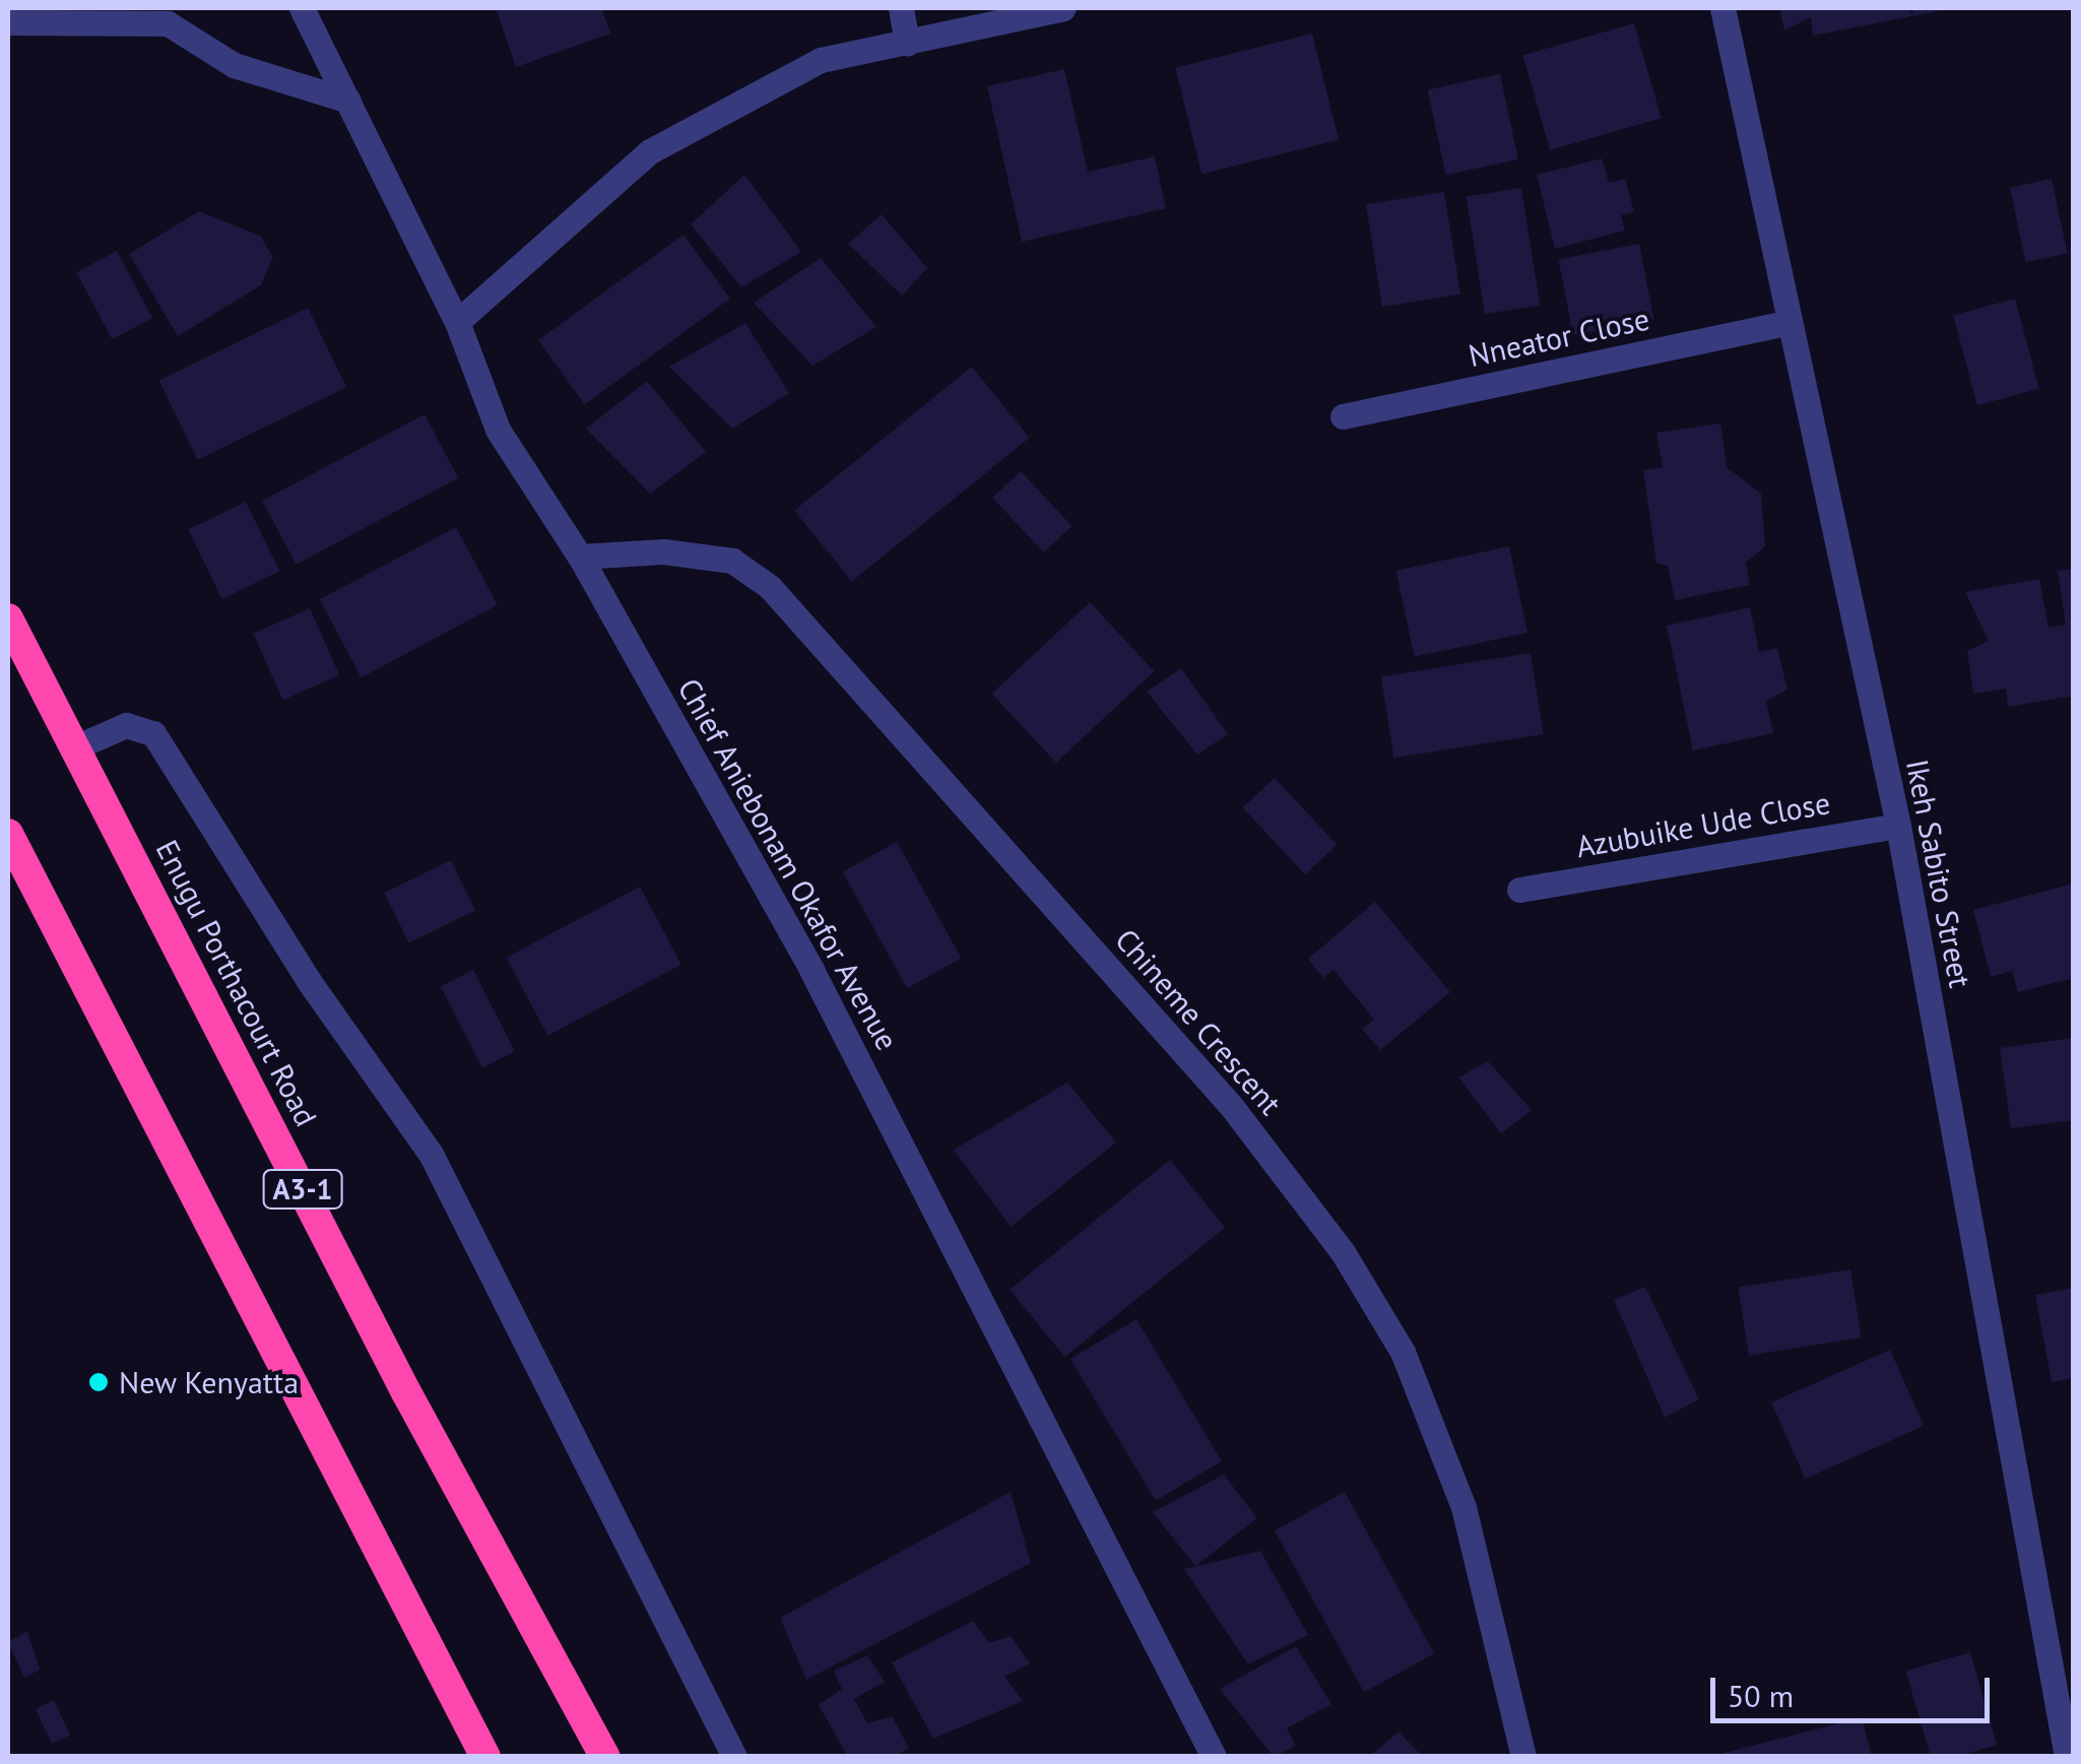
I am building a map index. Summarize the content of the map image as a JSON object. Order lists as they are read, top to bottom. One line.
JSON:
{"streets":{"highway":["Enugu Porthacourt Road","A3-1"],"street":["Nneator Close","Azubuike Ude Close","Chief Aniebonam Okafor Avenue","Ikeh Sabito Street","Chineme Crescent"]},"crossings":[["Nneator Close","Ikeh Sabito Street"],["Azubuike Ude Close","Ikeh Sabito Street"],["Chief Aniebonam Okafor Avenue","Chineme Crescent"]],"places":["New Kenyatta"],"scale_bar":"50 m"}
